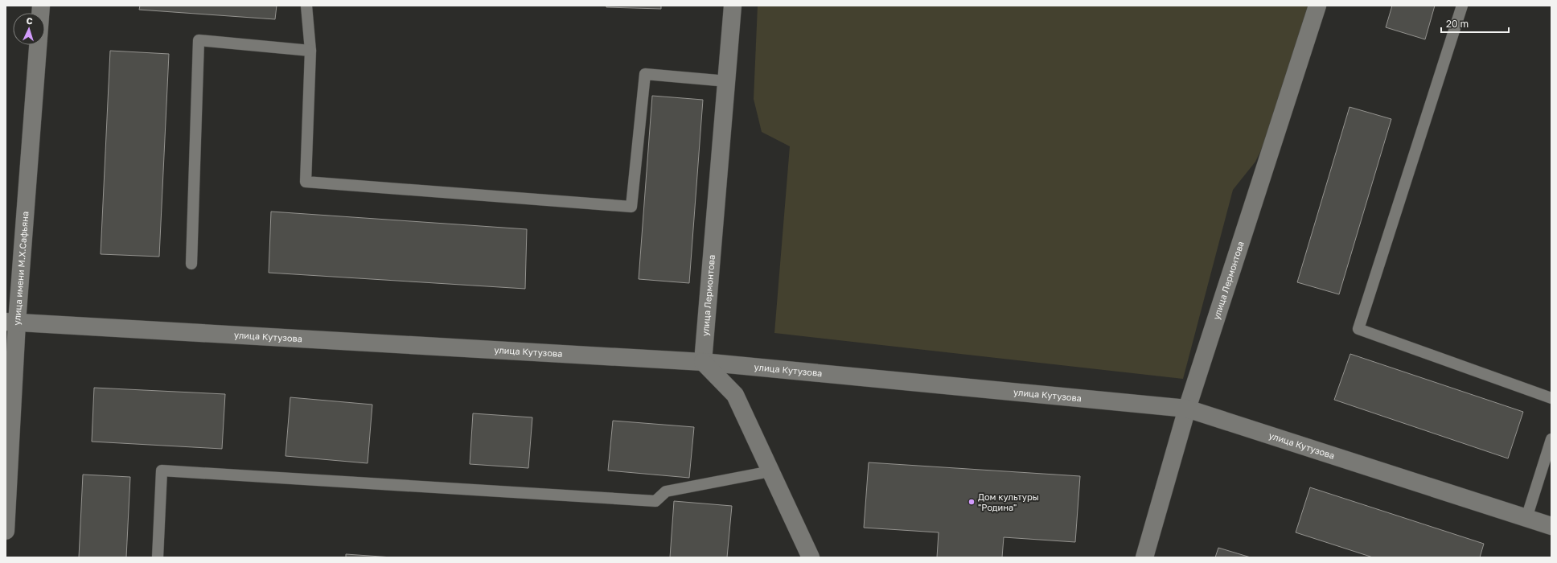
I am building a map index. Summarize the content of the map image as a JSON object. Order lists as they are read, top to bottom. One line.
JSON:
{"streets":{"street":["улица имени М.Х.Сафьяна","улица Лермонтова","улица Кутузова"]},"crossings":[["улица имени М.Х.Сафьяна","улица Кутузова"],["улица Лермонтова","улица Кутузова"]],"places":["Дом культуры \"Родина\""],"scale_bar":"20 m","north":"top"}
